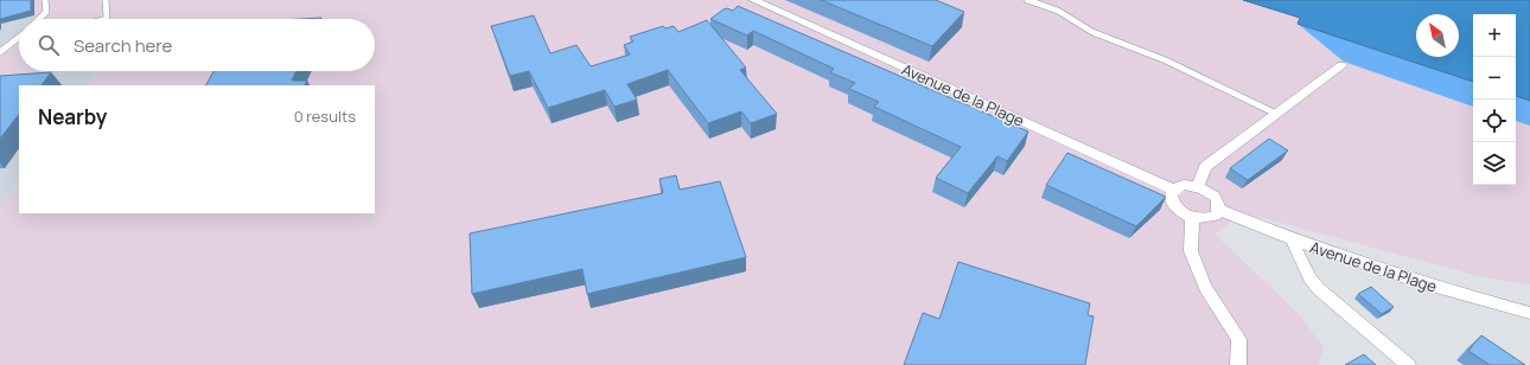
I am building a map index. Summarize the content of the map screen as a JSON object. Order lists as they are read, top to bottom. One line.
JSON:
{"streets":{"street":["Avenue de la Plage"]},"north":"top left","page":{"map_buttons":["+","−"],"search":"Search here","heading":["Nearby","0 results"]}}
